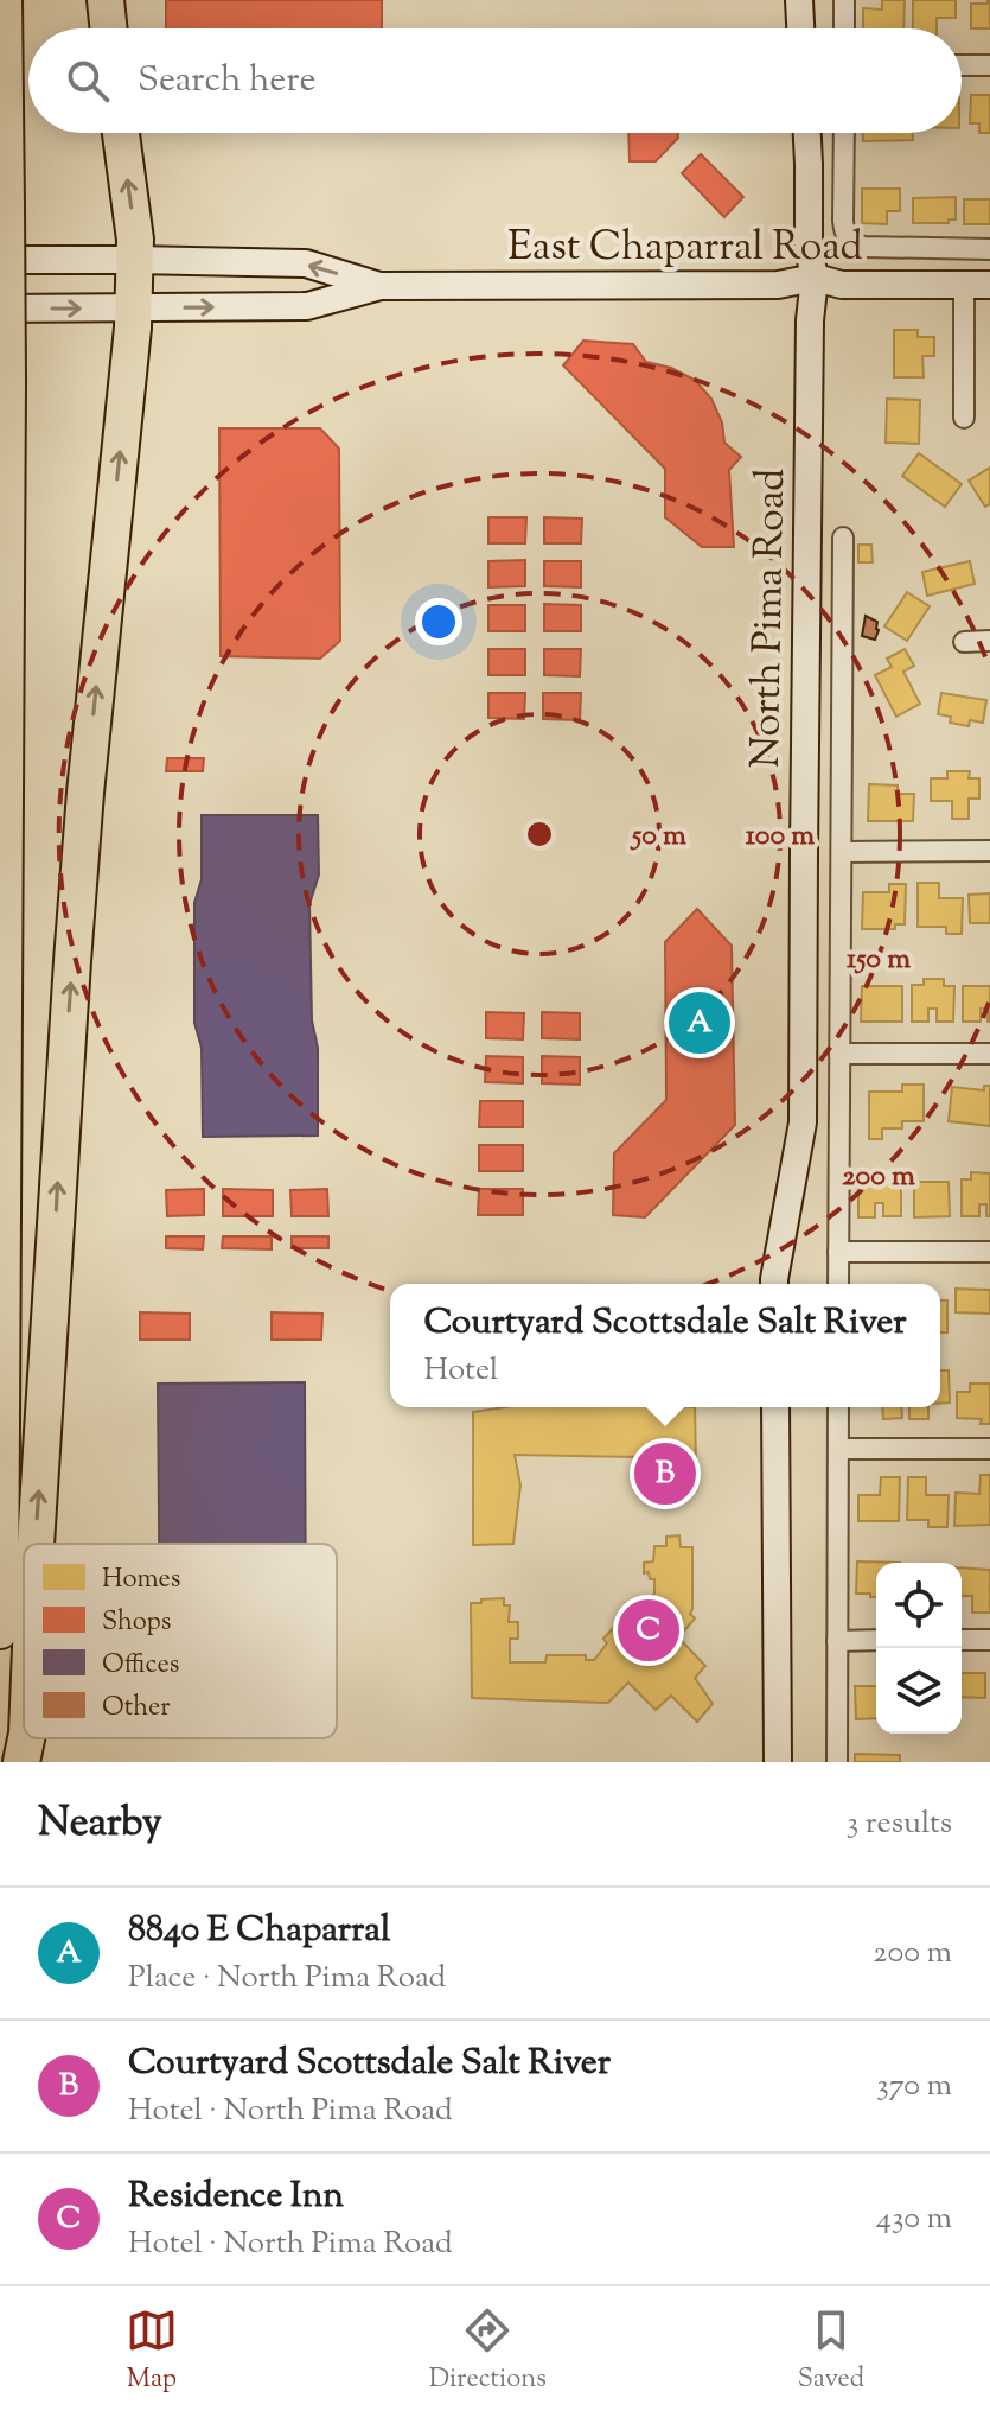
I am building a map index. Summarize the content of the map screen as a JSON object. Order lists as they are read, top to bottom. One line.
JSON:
{"streets":{"main road":["East Chaparral Road","North Pima Road"]},"crossings":[["East Chaparral Road","North Pima Road"]],"legend":["Homes","Shops","Offices","Other"],"page":{"search":"Search here","pins":["A","B","C"],"popup":["Courtyard Scottsdale Salt River","Hotel"],"heading":["Nearby","3 results"],"list":[{"mark":"A","name":"8840 E Chaparral","note":"Place · North Pima Road","value":"200 m"},{"mark":"B","name":"Courtyard Scottsdale Salt River","note":"Hotel · North Pima Road","value":"370 m"},{"mark":"C","name":"Residence Inn","note":"Hotel · North Pima Road","value":"430 m"}],"nav":["Map","Directions","Saved"]},"rings":["50 m","100 m","150 m","200 m"]}
